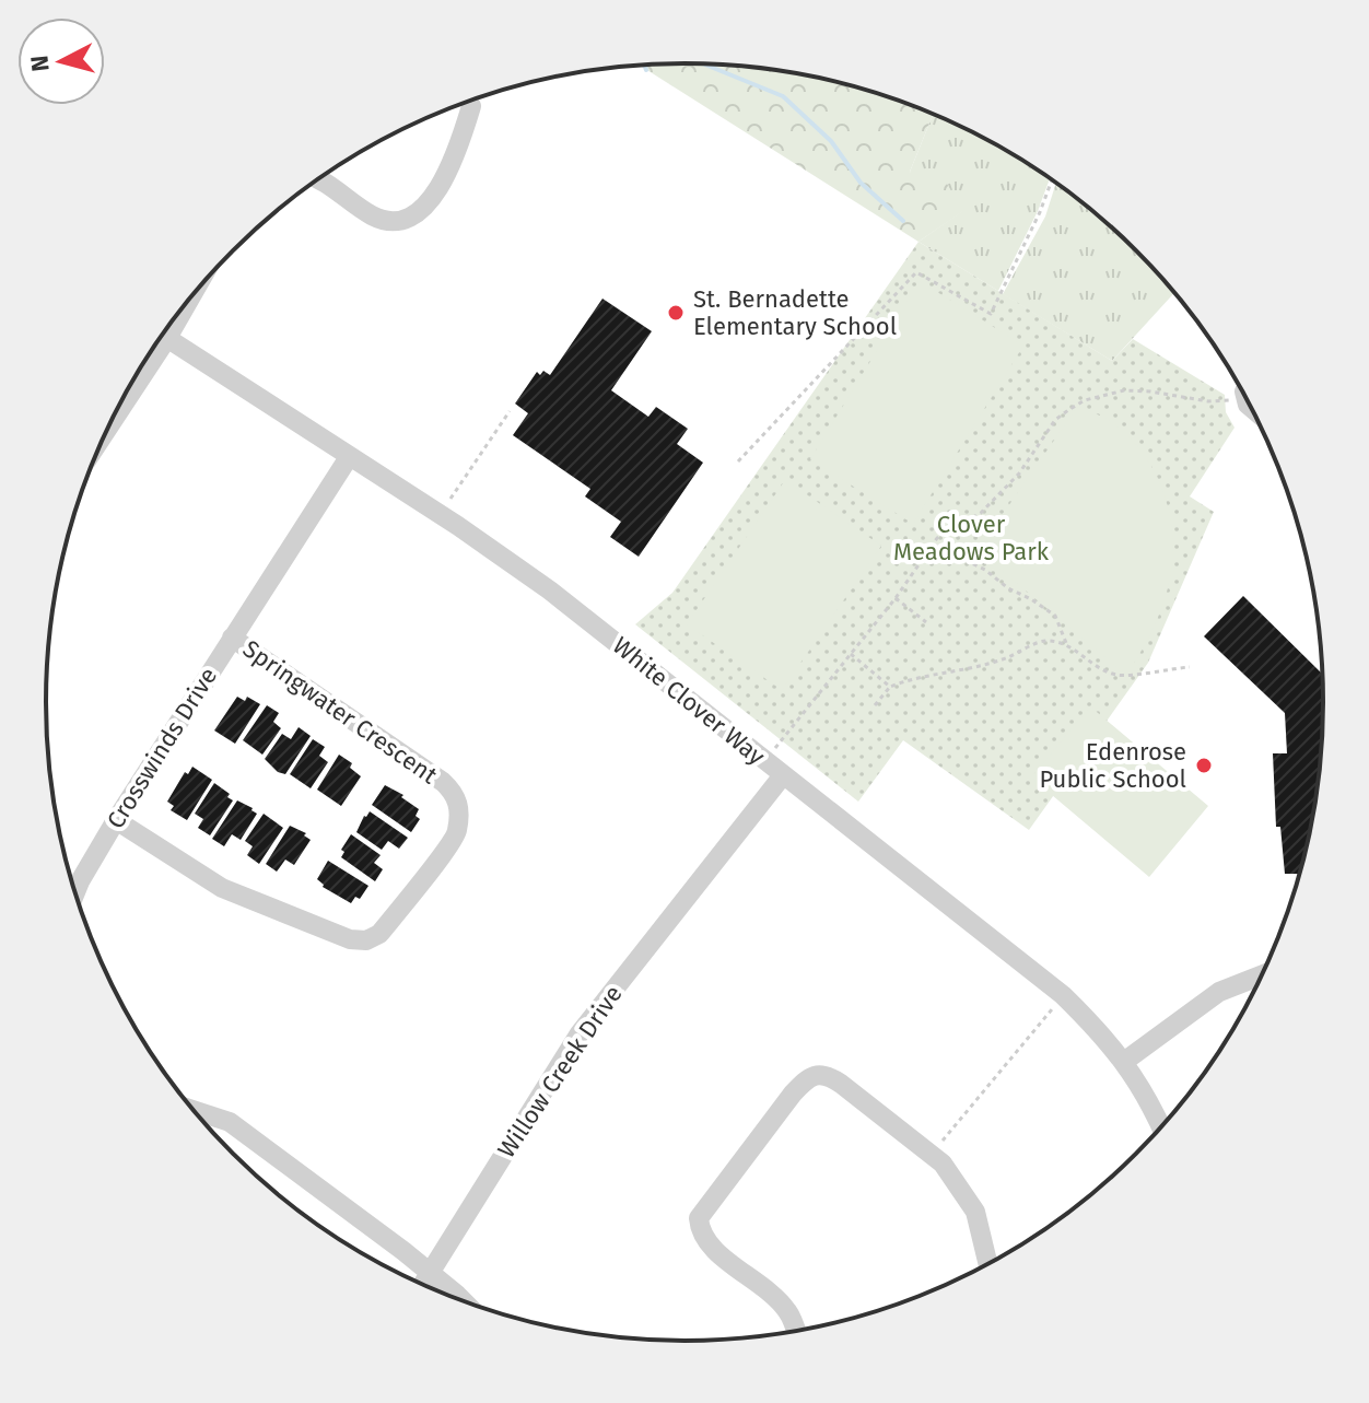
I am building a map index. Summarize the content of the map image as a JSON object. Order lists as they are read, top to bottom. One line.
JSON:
{"streets":{"street":["White Clover Way","Springwater Crescent","Crosswinds Drive","Willow Creek Drive"]},"crossings":[["White Clover Way","Crosswinds Drive"],["White Clover Way","Willow Creek Drive"],["Springwater Crescent","Crosswinds Drive"]],"parks":["Clover Meadows Park"],"places":["St. Bernadette Elementary School","Edenrose Public School"],"north":"left"}
